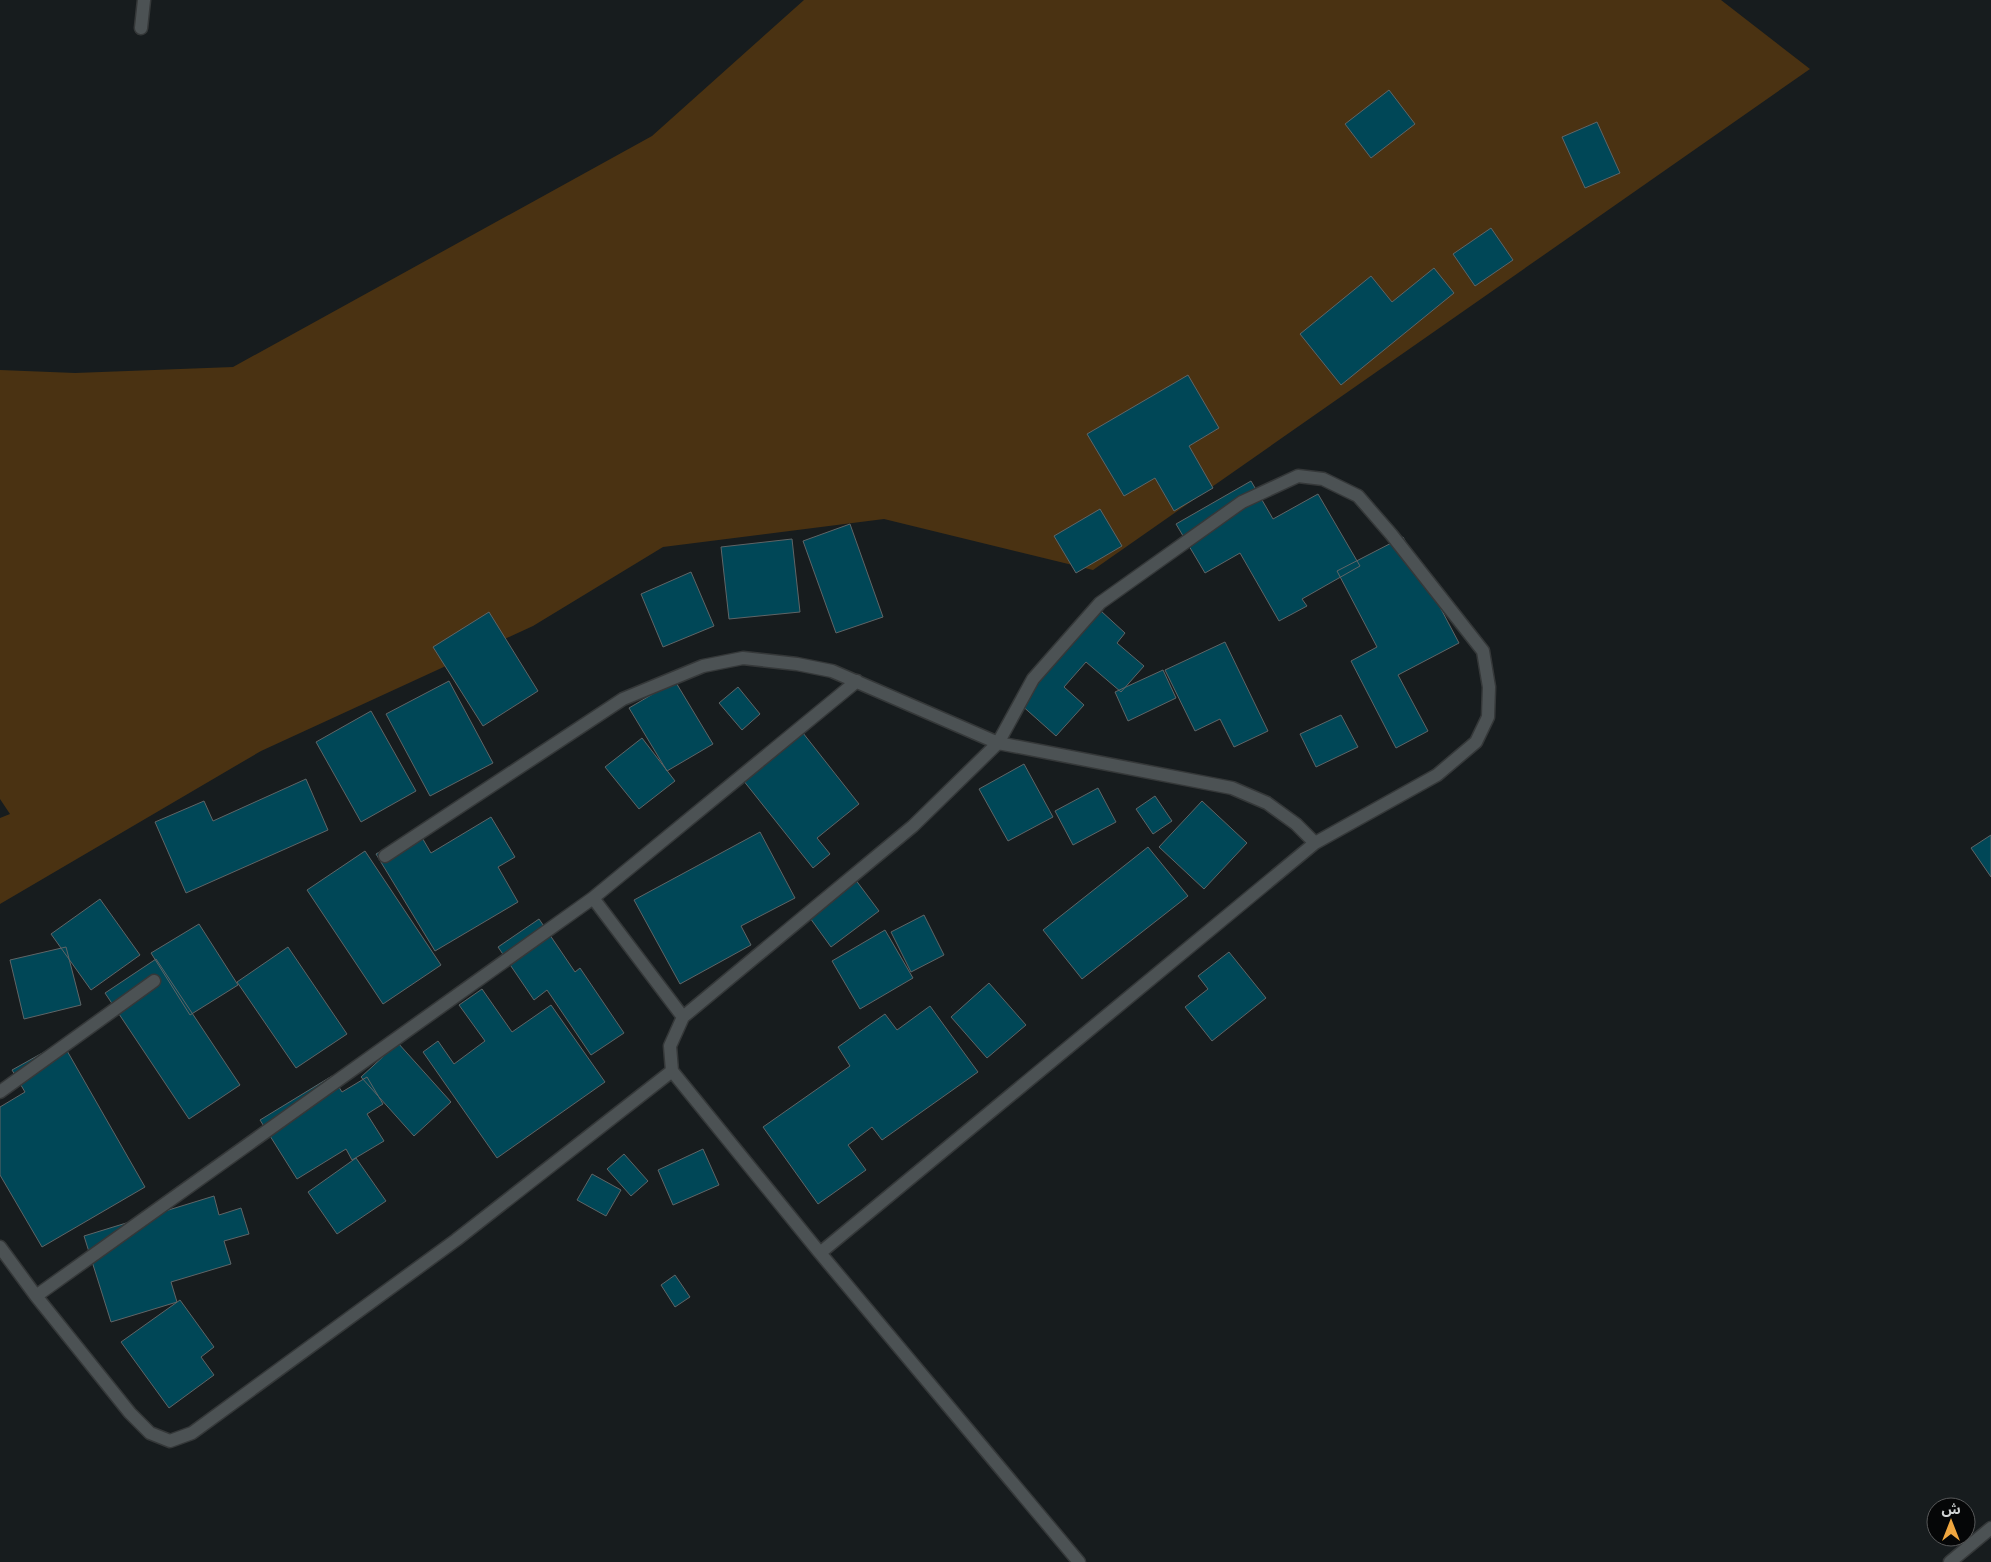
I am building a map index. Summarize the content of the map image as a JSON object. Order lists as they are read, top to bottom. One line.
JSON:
{"north":"top"}
